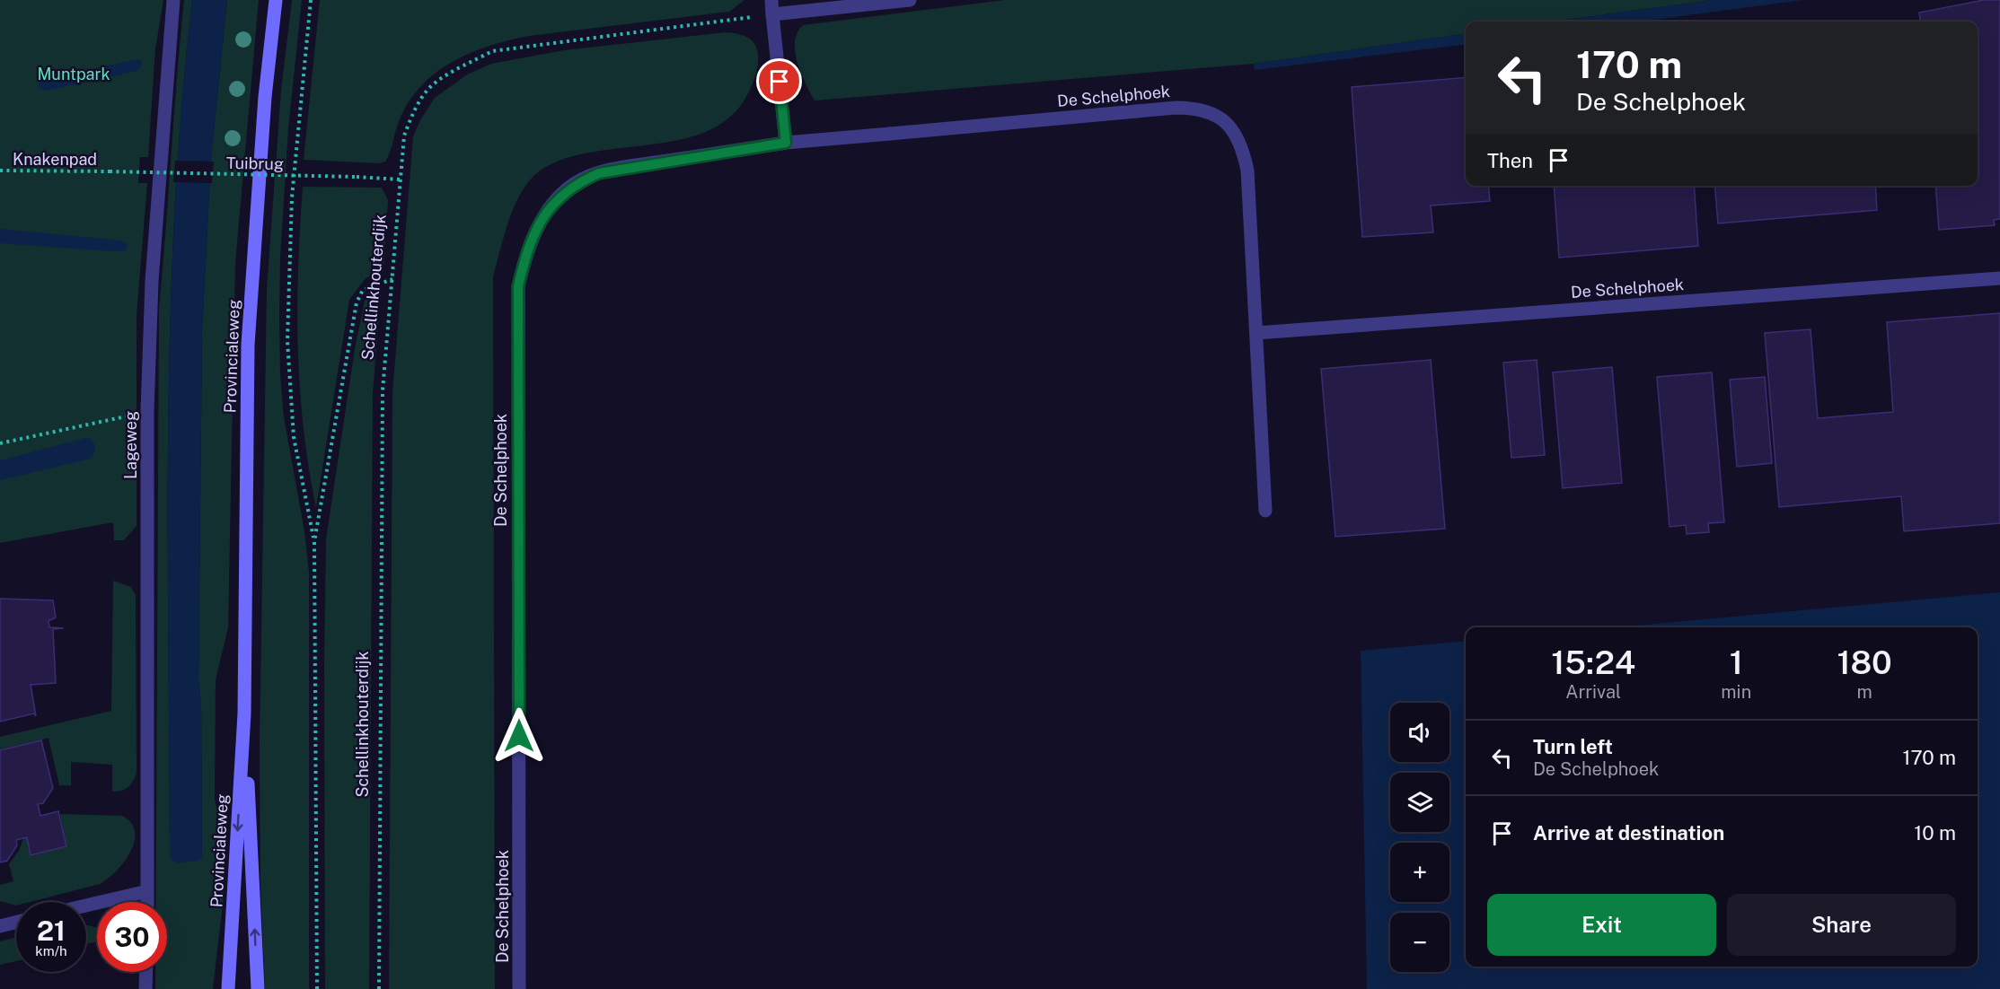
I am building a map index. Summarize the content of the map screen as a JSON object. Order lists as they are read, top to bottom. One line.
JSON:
{"streets":{"main road":["Provincialeweg"],"street":["De Schelphoek","Lageweg"],"path":["Knakenpad","Tuibrug","Schellinkhouterdijk"]},"crossings":[["Knakenpad","Tuibrug"],["Tuibrug","Schellinkhouterdijk"]],"parks":["Muntpark"],"page":{"turn":["170 m","De Schelphoek"],"then":"Then","eta":["15:24","Arrival","1","min","180","m"],"map_buttons":["+","−"],"list":[{"name":"Turn left","note":"De Schelphoek","value":"170 m"},{"name":"Arrive at destination","value":"10 m"}],"buttons":["Exit","Share"],"speed":"21 km/h","limit":"30"}}
